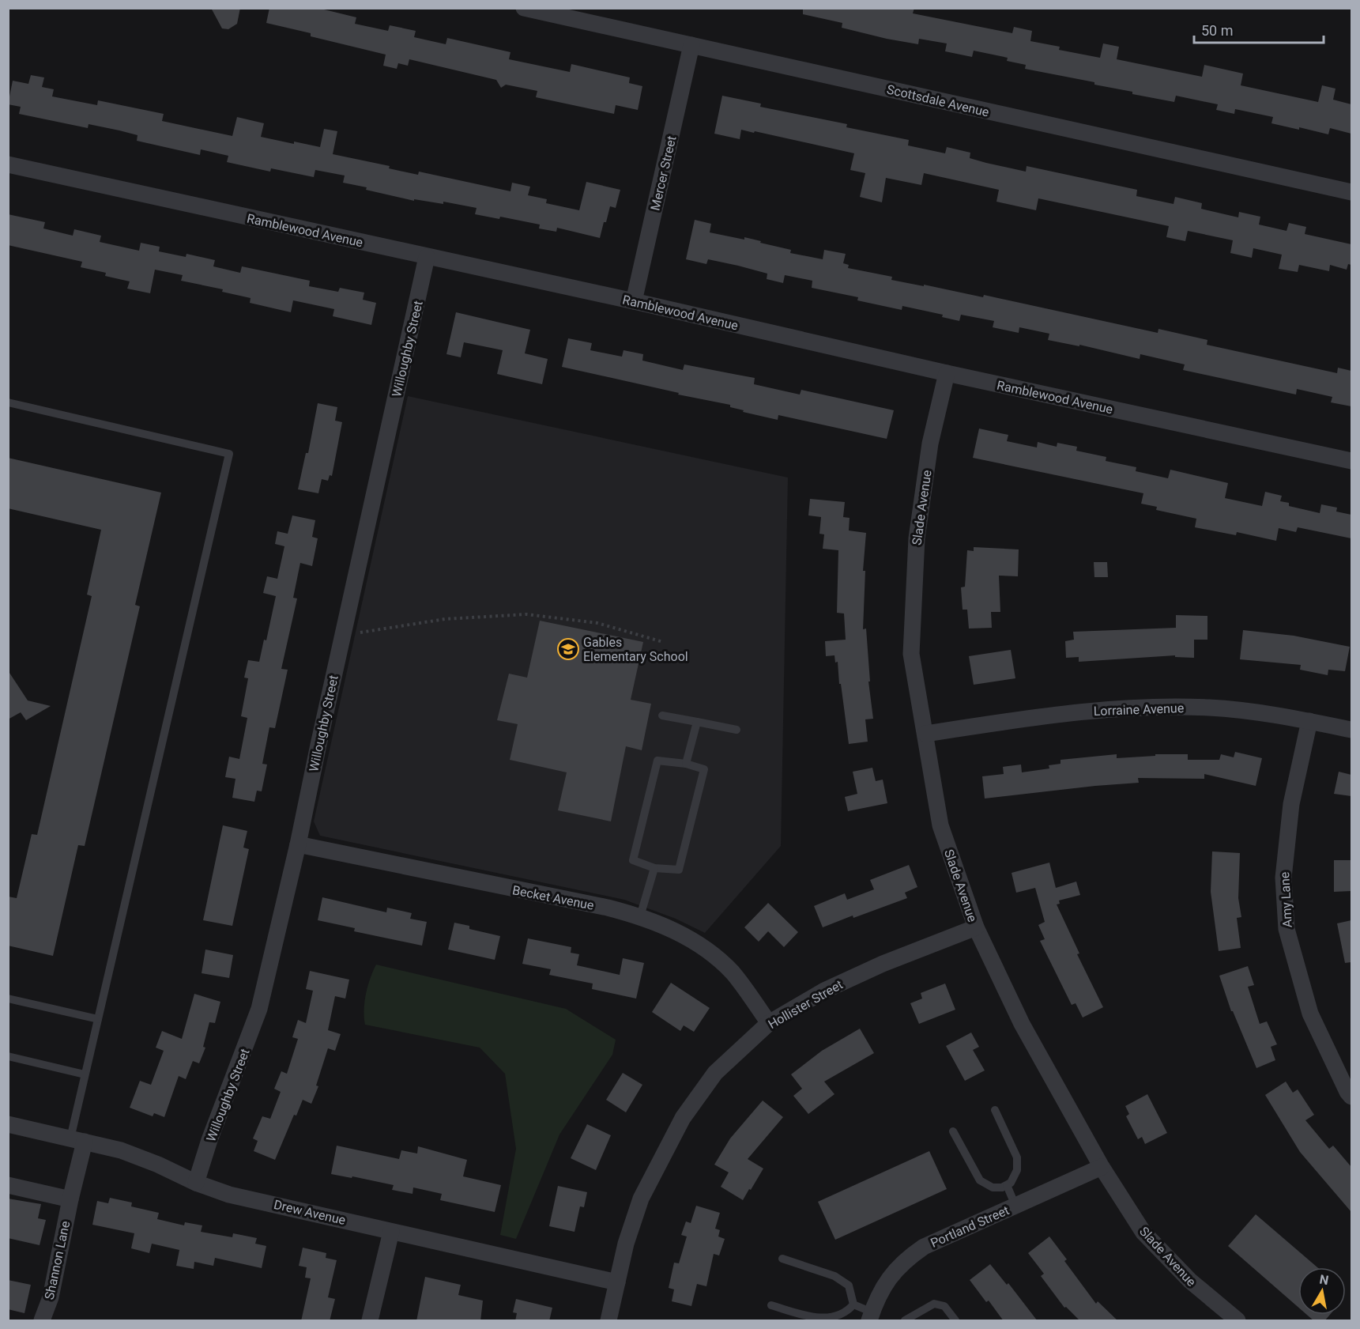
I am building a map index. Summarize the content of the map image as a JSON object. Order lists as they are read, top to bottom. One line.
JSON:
{"streets":{"street":["Scottsdale Avenue","Mercer Street","Ramblewood Avenue","Willoughby Street","Slade Avenue","Lorraine Avenue","Becket Avenue","Amy Lane","Hollister Street","Drew Avenue","Portland Street","Shannon Lane"]},"crossings":[["Scottsdale Avenue","Mercer Street"],["Mercer Street","Ramblewood Avenue"],["Ramblewood Avenue","Willoughby Street"],["Ramblewood Avenue","Slade Avenue"],["Willoughby Street","Becket Avenue"],["Willoughby Street","Drew Avenue"],["Slade Avenue","Lorraine Avenue"],["Slade Avenue","Hollister Street"],["Slade Avenue","Portland Street"],["Lorraine Avenue","Amy Lane"],["Becket Avenue","Hollister Street"],["Hollister Street","Drew Avenue"],["Drew Avenue","Shannon Lane"]],"places":{"school or university":["Gables Elementary School"]},"scale_bar":"50 m","north":"top"}
